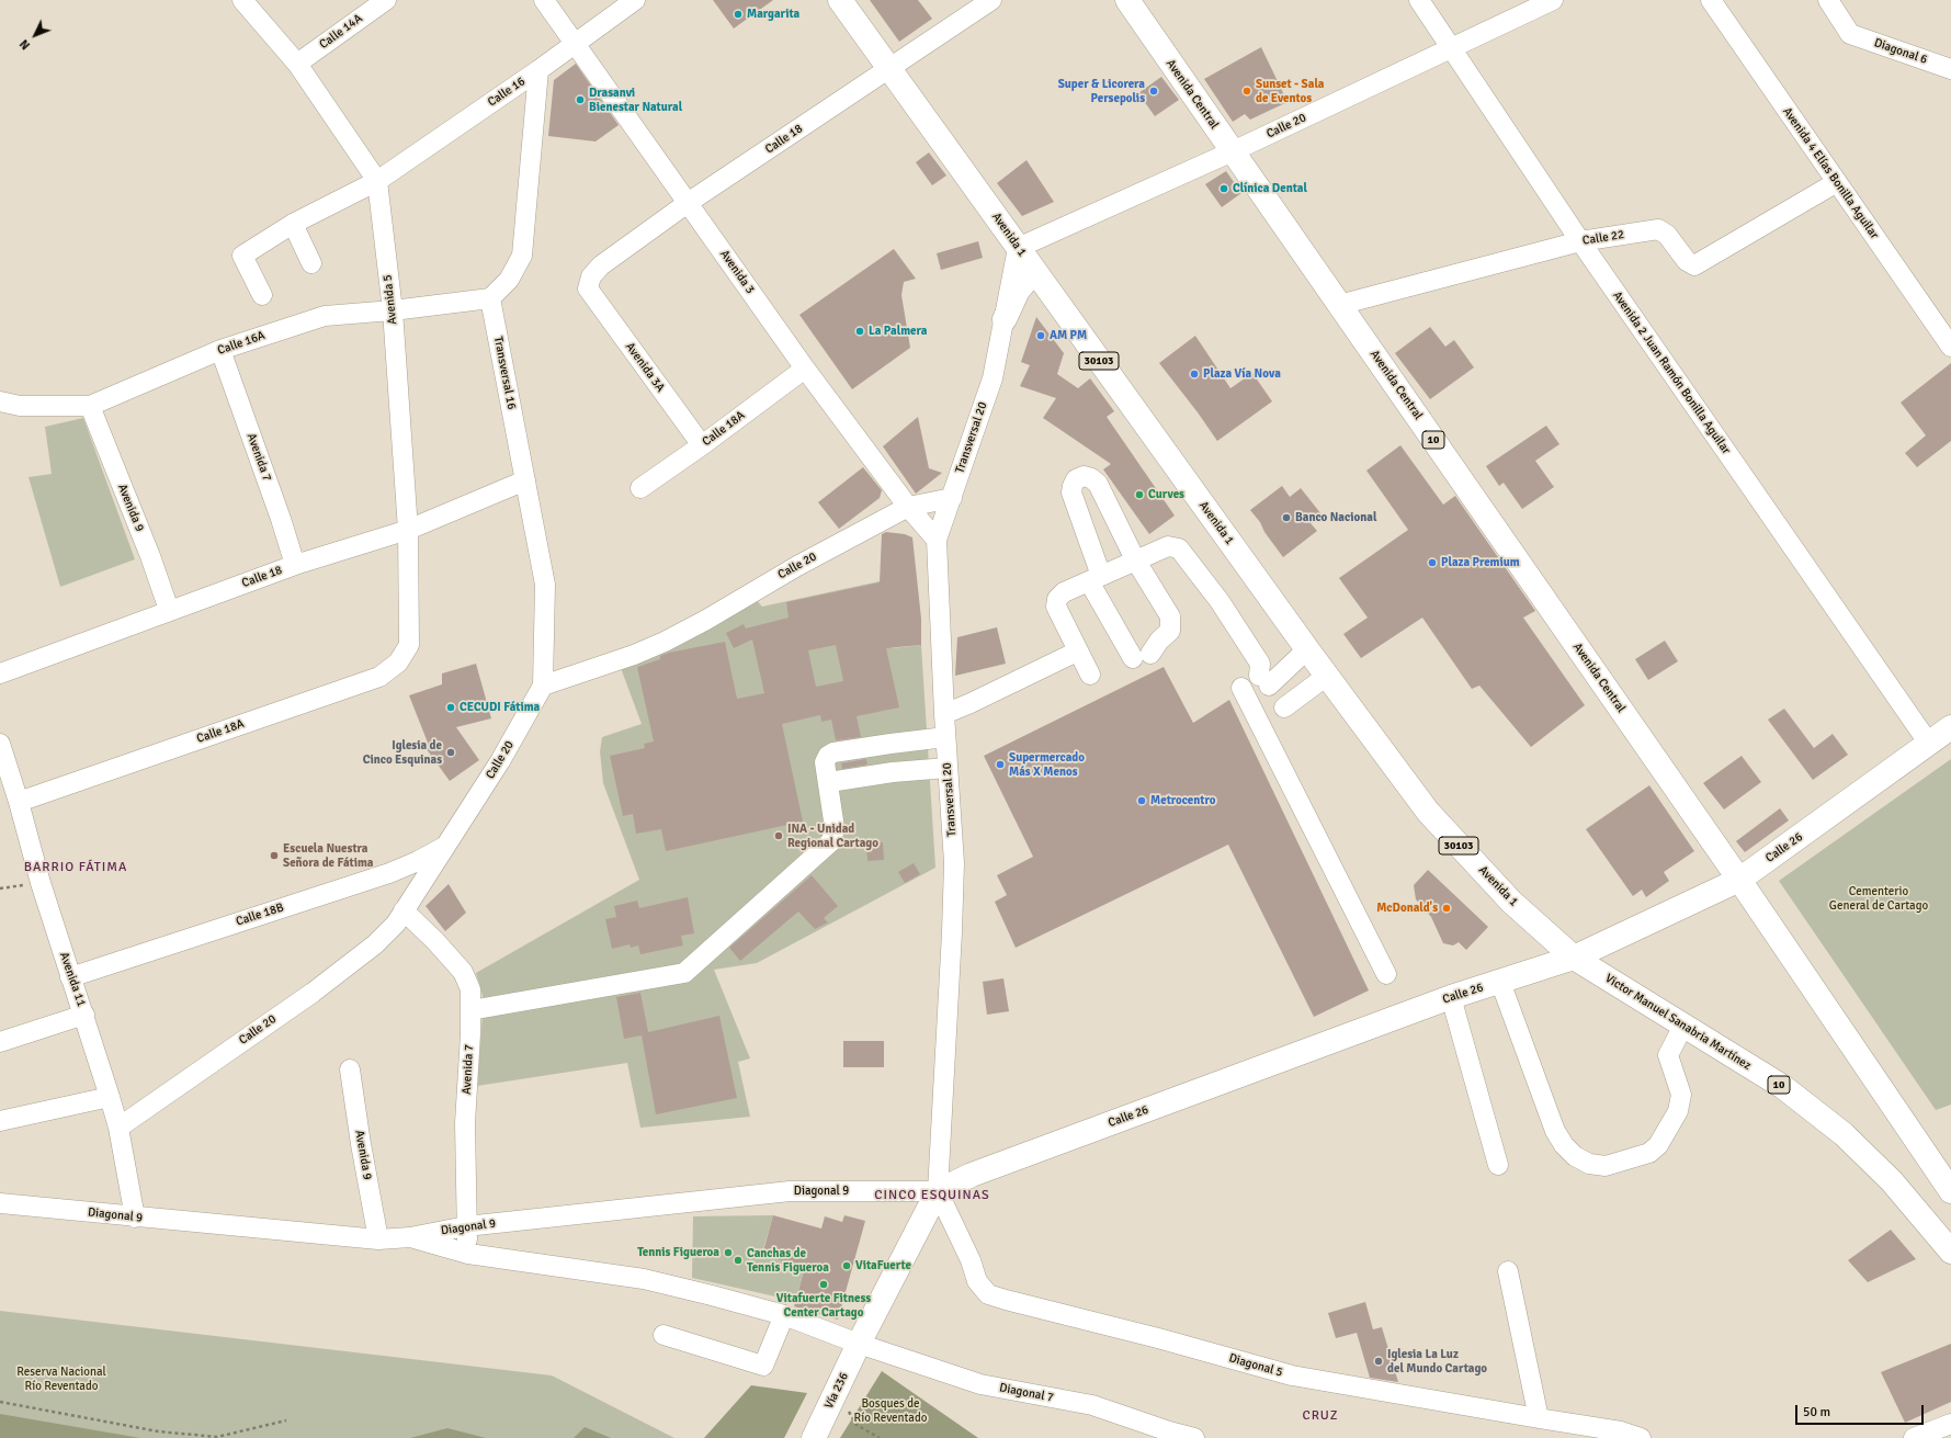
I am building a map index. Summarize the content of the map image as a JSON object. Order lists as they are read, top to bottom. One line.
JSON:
{"streets":{"main road":["Avenida Central","Avenida 1","30103","Transversal 20","10","Calle 26","Victor Manuel Sanabria Martínez","Vía 236"],"street":["Calle 14A","Diagonal 6","Calle 16","Calle 20","Calle 18","Avenida 4 Elías Bonilla Aguilar","Calle 22","Avenida 3","Avenida 5","Calle 16A","Avenida 3A","Transversal 16","Avenida 2 Juan Ramón Bonilla Aguilar","Calle 18A","Avenida 7","Avenida 9","Calle 18B","Avenida 11","Diagonal 9","Diagonal 5","Diagonal 7"]},"crossings":[["Calle 14A","Avenida 5"],["Calle 16","Avenida 3"],["Calle 16","Avenida 5"],["Avenida Central","Calle 20"],["Avenida Central","Calle 22"],["Avenida Central","10"],["Avenida Central","Calle 26"],["Calle 20","Avenida 1"],["Calle 20","Avenida 3"],["Calle 20","Transversal 16"],["Calle 20","Avenida 2 Juan Ramón Bonilla Aguilar"],["Calle 20","Transversal 20"],["Calle 20","Avenida 7"],["Calle 20","Calle 18B"],["Calle 20","Avenida 11"],["Calle 18","Avenida 1"],["Calle 18","Avenida 3"],["Calle 18","Avenida 5"],["Calle 18","Avenida 3A"],["Calle 18","Transversal 16"],["Calle 18","Avenida 7"],["Calle 18","Avenida 9"],["Avenida 4 Elías Bonilla Aguilar","Calle 22"],["Avenida 1","Transversal 20"],["Avenida 1","Calle 26"],["Avenida 1","Victor Manuel Sanabria Martínez"],["Calle 22","Avenida 2 Juan Ramón Bonilla Aguilar"],["Avenida 3","Calle 18A"],["Avenida 3","Transversal 20"],["Avenida 5","Calle 16A"],["Avenida 5","Calle 18A"],["Calle 16A","Transversal 16"],["Calle 16A","Avenida 7"],["Calle 16A","Avenida 9"],["Avenida 3A","Calle 18A"],["Avenida 2 Juan Ramón Bonilla Aguilar","Calle 26"],["Calle 18A","Avenida 11"],["Transversal 20","Calle 26"],["Transversal 20","Diagonal 9"],["Transversal 20","Diagonal 5"],["Transversal 20","Vía 236"],["Transversal 20","Diagonal 7"],["10","Calle 26"],["Avenida 7","Diagonal 9"],["Avenida 7","Diagonal 7"],["Avenida 9","Diagonal 9"],["Calle 26","Victor Manuel Sanabria Martínez"],["Calle 26","Diagonal 9"],["Calle 26","Diagonal 5"],["Calle 18B","Avenida 11"],["Avenida 11","Diagonal 9"],["Diagonal 9","Diagonal 5"],["Diagonal 9","Diagonal 7"],["Vía 236","Diagonal 7"]],"districts":["BARRIO FÁTIMA","CINCO ESQUINAS","CRUZ"],"parks":["Cementerio General de Cartago","Reserva Nacional Río Reventado","Bosques de Río Reventado"],"places":["Margarita","Super & Licorera Persepolis","Sunset - Sala de Eventos","Drasanvi Bienestar Natural","Clínica Dental","La Palmera","AM PM","Plaza Vía Nova","Curves","Banco Nacional","Plaza Premium","CECUDI Fátima","Iglesia de Cinco Esquinas","Supermercado Más X Menos","Metrocentro","INA - Unidad Regional Cartago","Escuela Nuestra Señora de Fátima","McDonald's","Tennis Figueroa","Canchas de Tennis Figueroa","VitaFuerte","Vitafuerte Fitness Center Cartago","Iglesia La Luz del Mundo Cartago"],"scale_bar":"50 m","north":"bottom left"}
